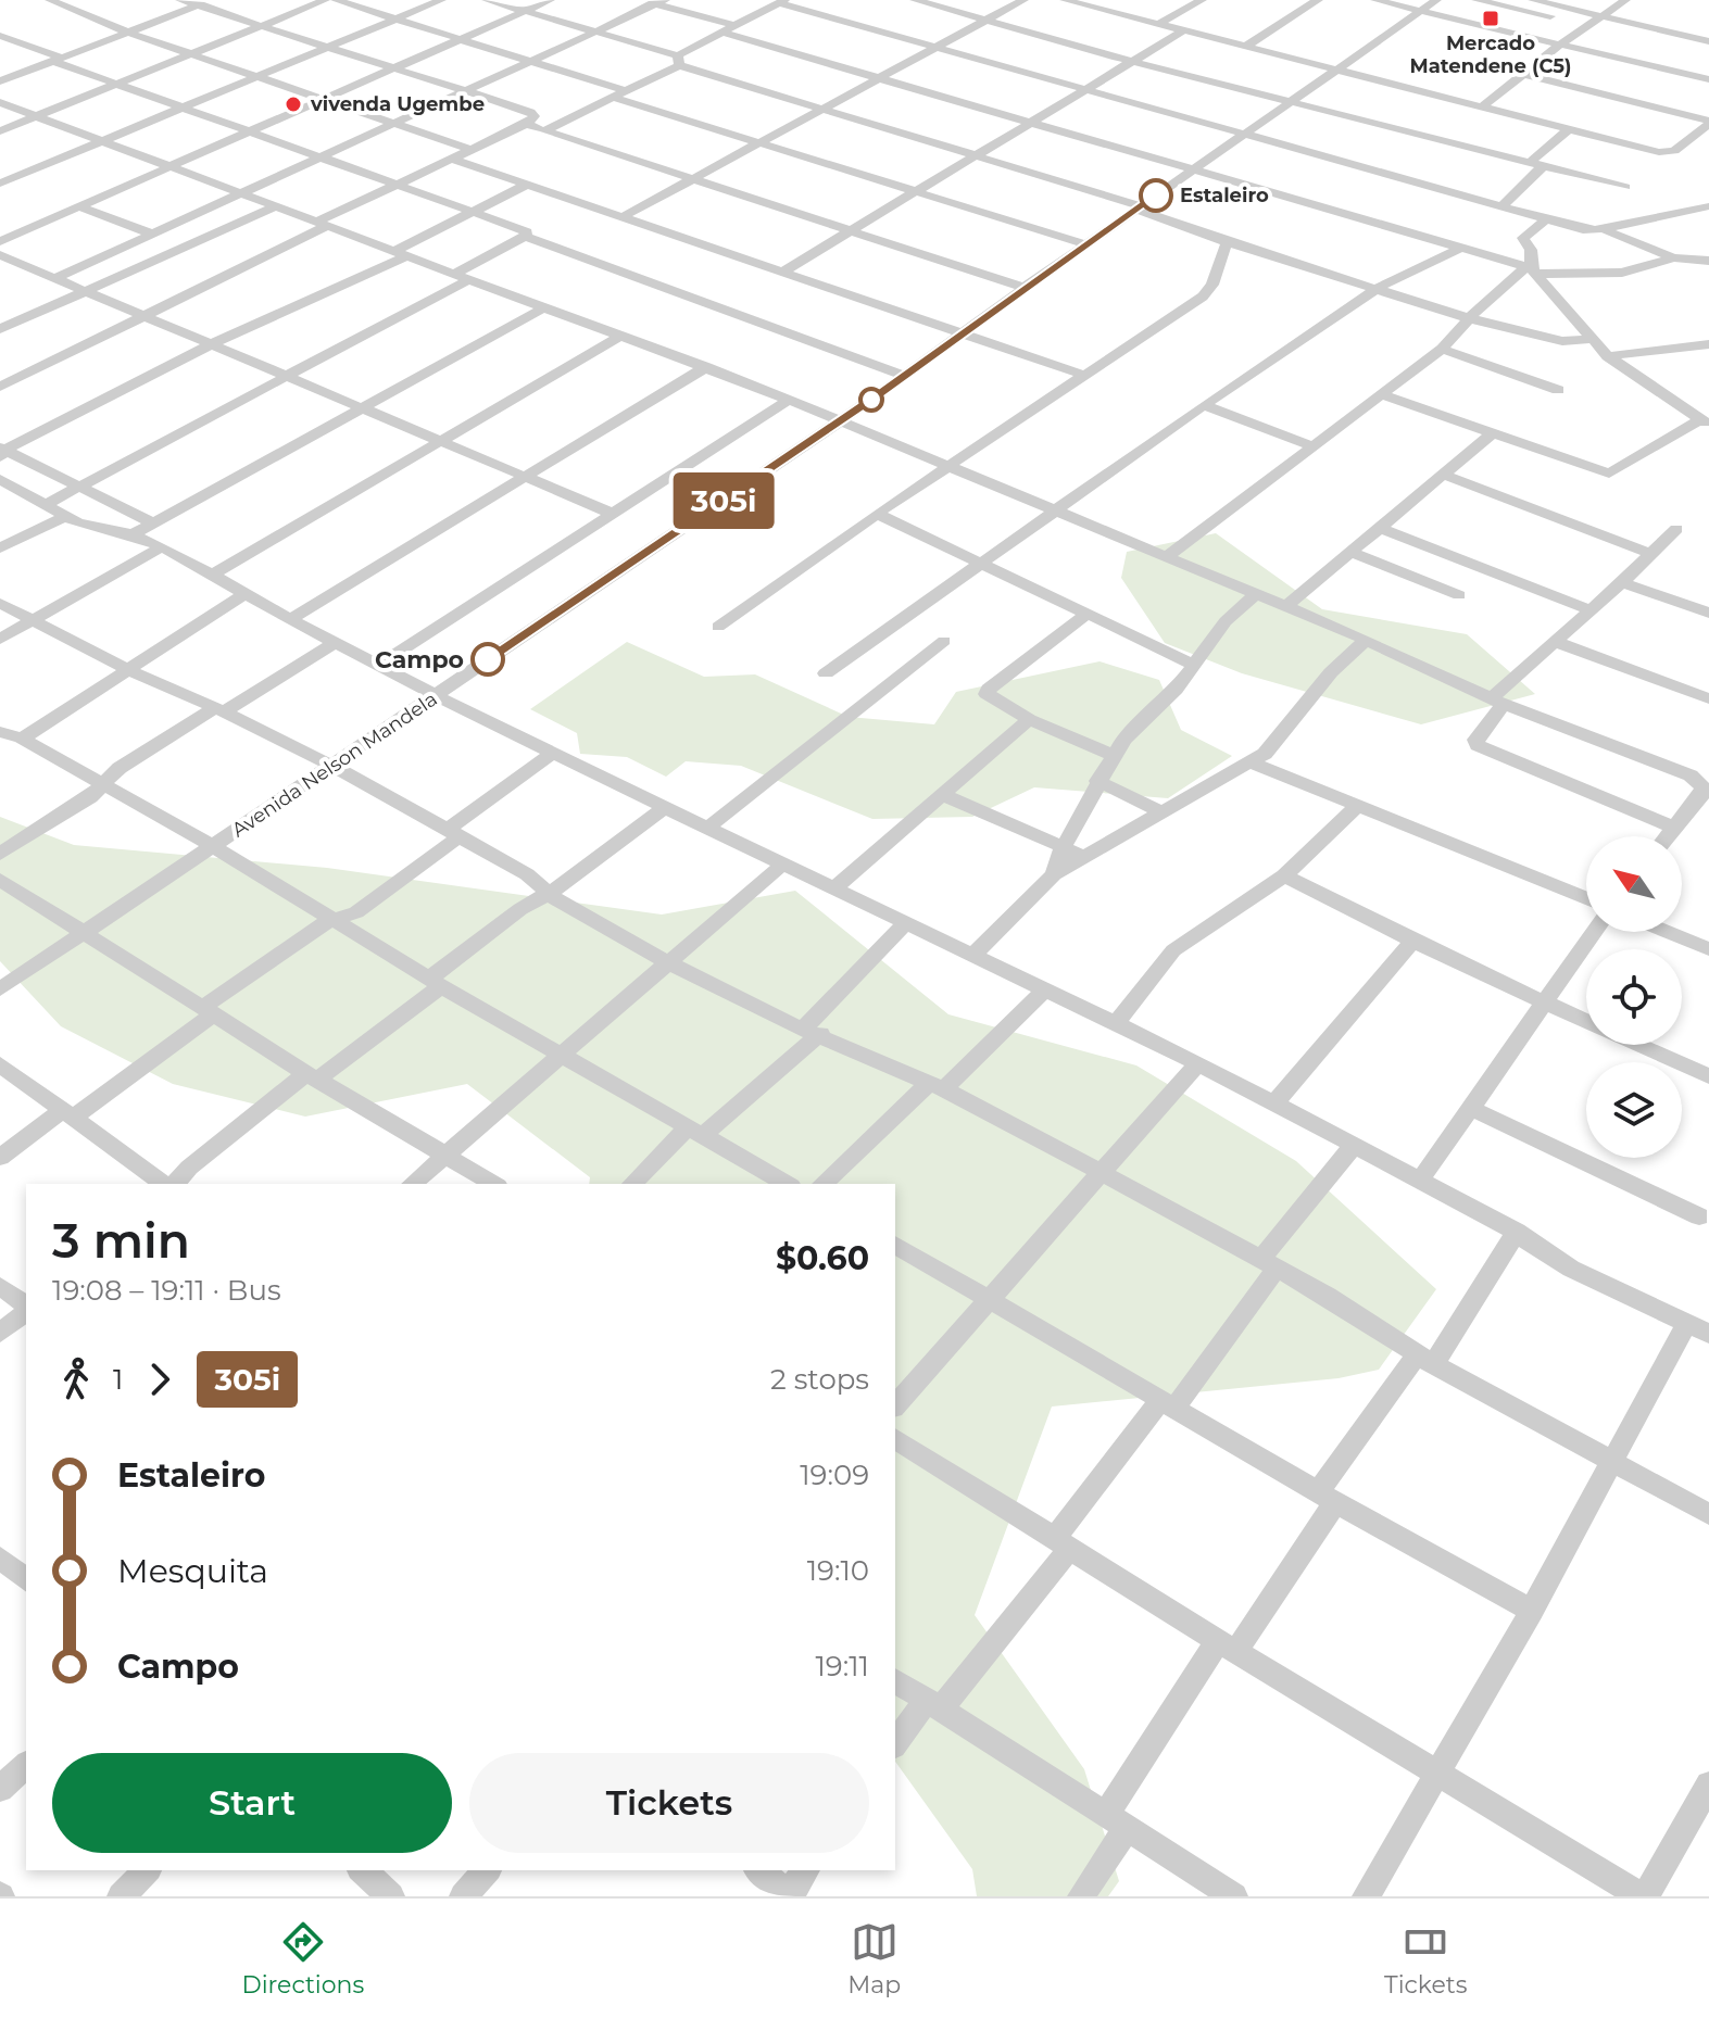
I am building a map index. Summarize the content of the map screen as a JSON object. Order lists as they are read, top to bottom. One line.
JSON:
{"streets":{"street":["Avenida Nelson Mandela"]},"places":{"transit":["Mercado Matendene (C5)"],"other":["vivenda Ugembe","Estaleiro","Campo"]},"lines":["bus line 305i"],"north":"top left","page":{"on_map":"305i","heading":["3 min","19:08 – 19:11 · Bus","$0.60"],"legs":["1","305i","2 stops"],"list":[{"name":"Estaleiro","value":"19:09"},{"name":"Mesquita","value":"19:10"},{"name":"Campo","value":"19:11"}],"buttons":["Start","Tickets"],"tabs":["Directions","Map","Tickets"]}}
